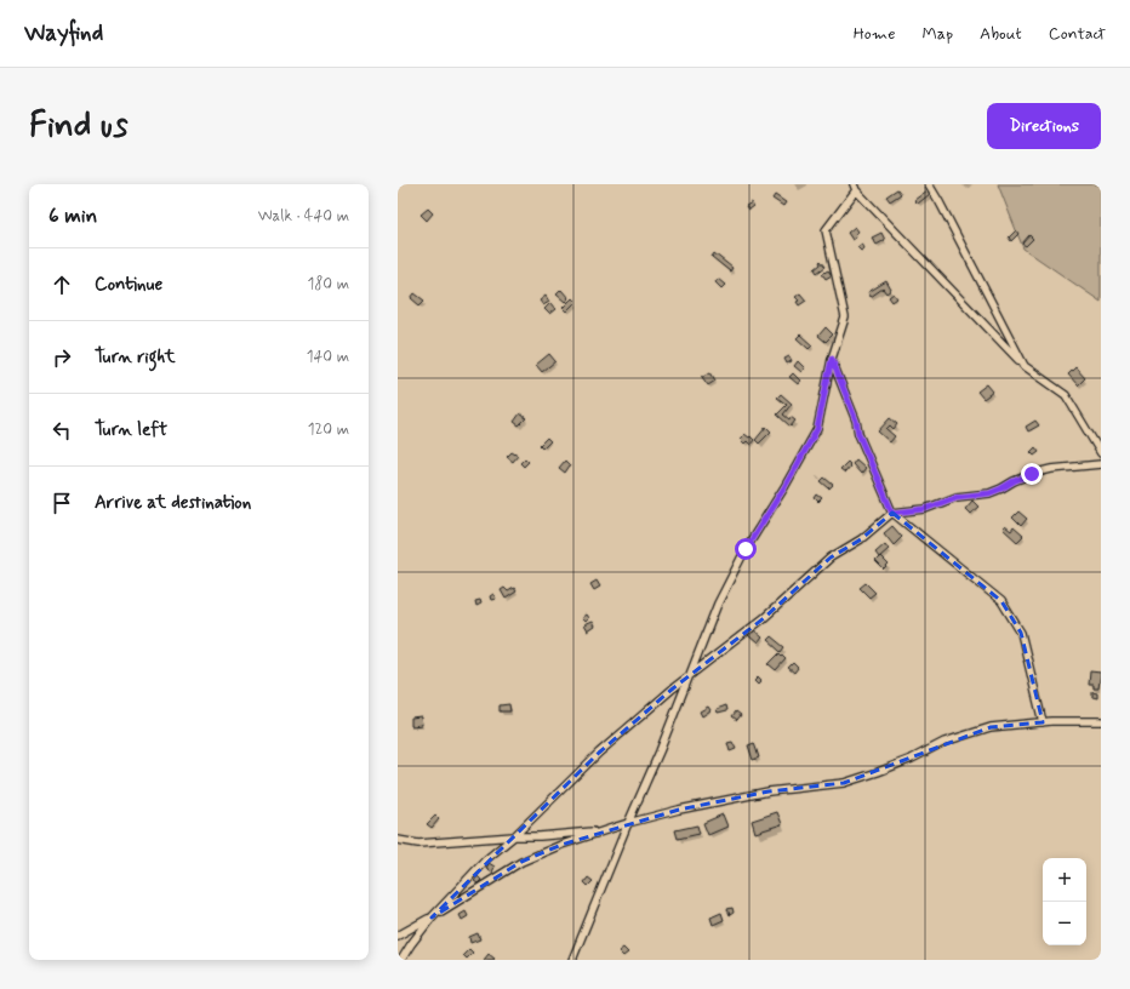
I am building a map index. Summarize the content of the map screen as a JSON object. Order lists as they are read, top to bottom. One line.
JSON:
{"page":{"header":"Wayfind","nav":["Home","Map","About","Contact"],"buttons":"Directions","title":"Find us","heading":["6 min","Walk · 440 m"],"list":[["Continue","180 m"],["Turn right","140 m"],["Turn left","120 m"],"Arrive at destination"],"map_buttons":["+","−"]}}
